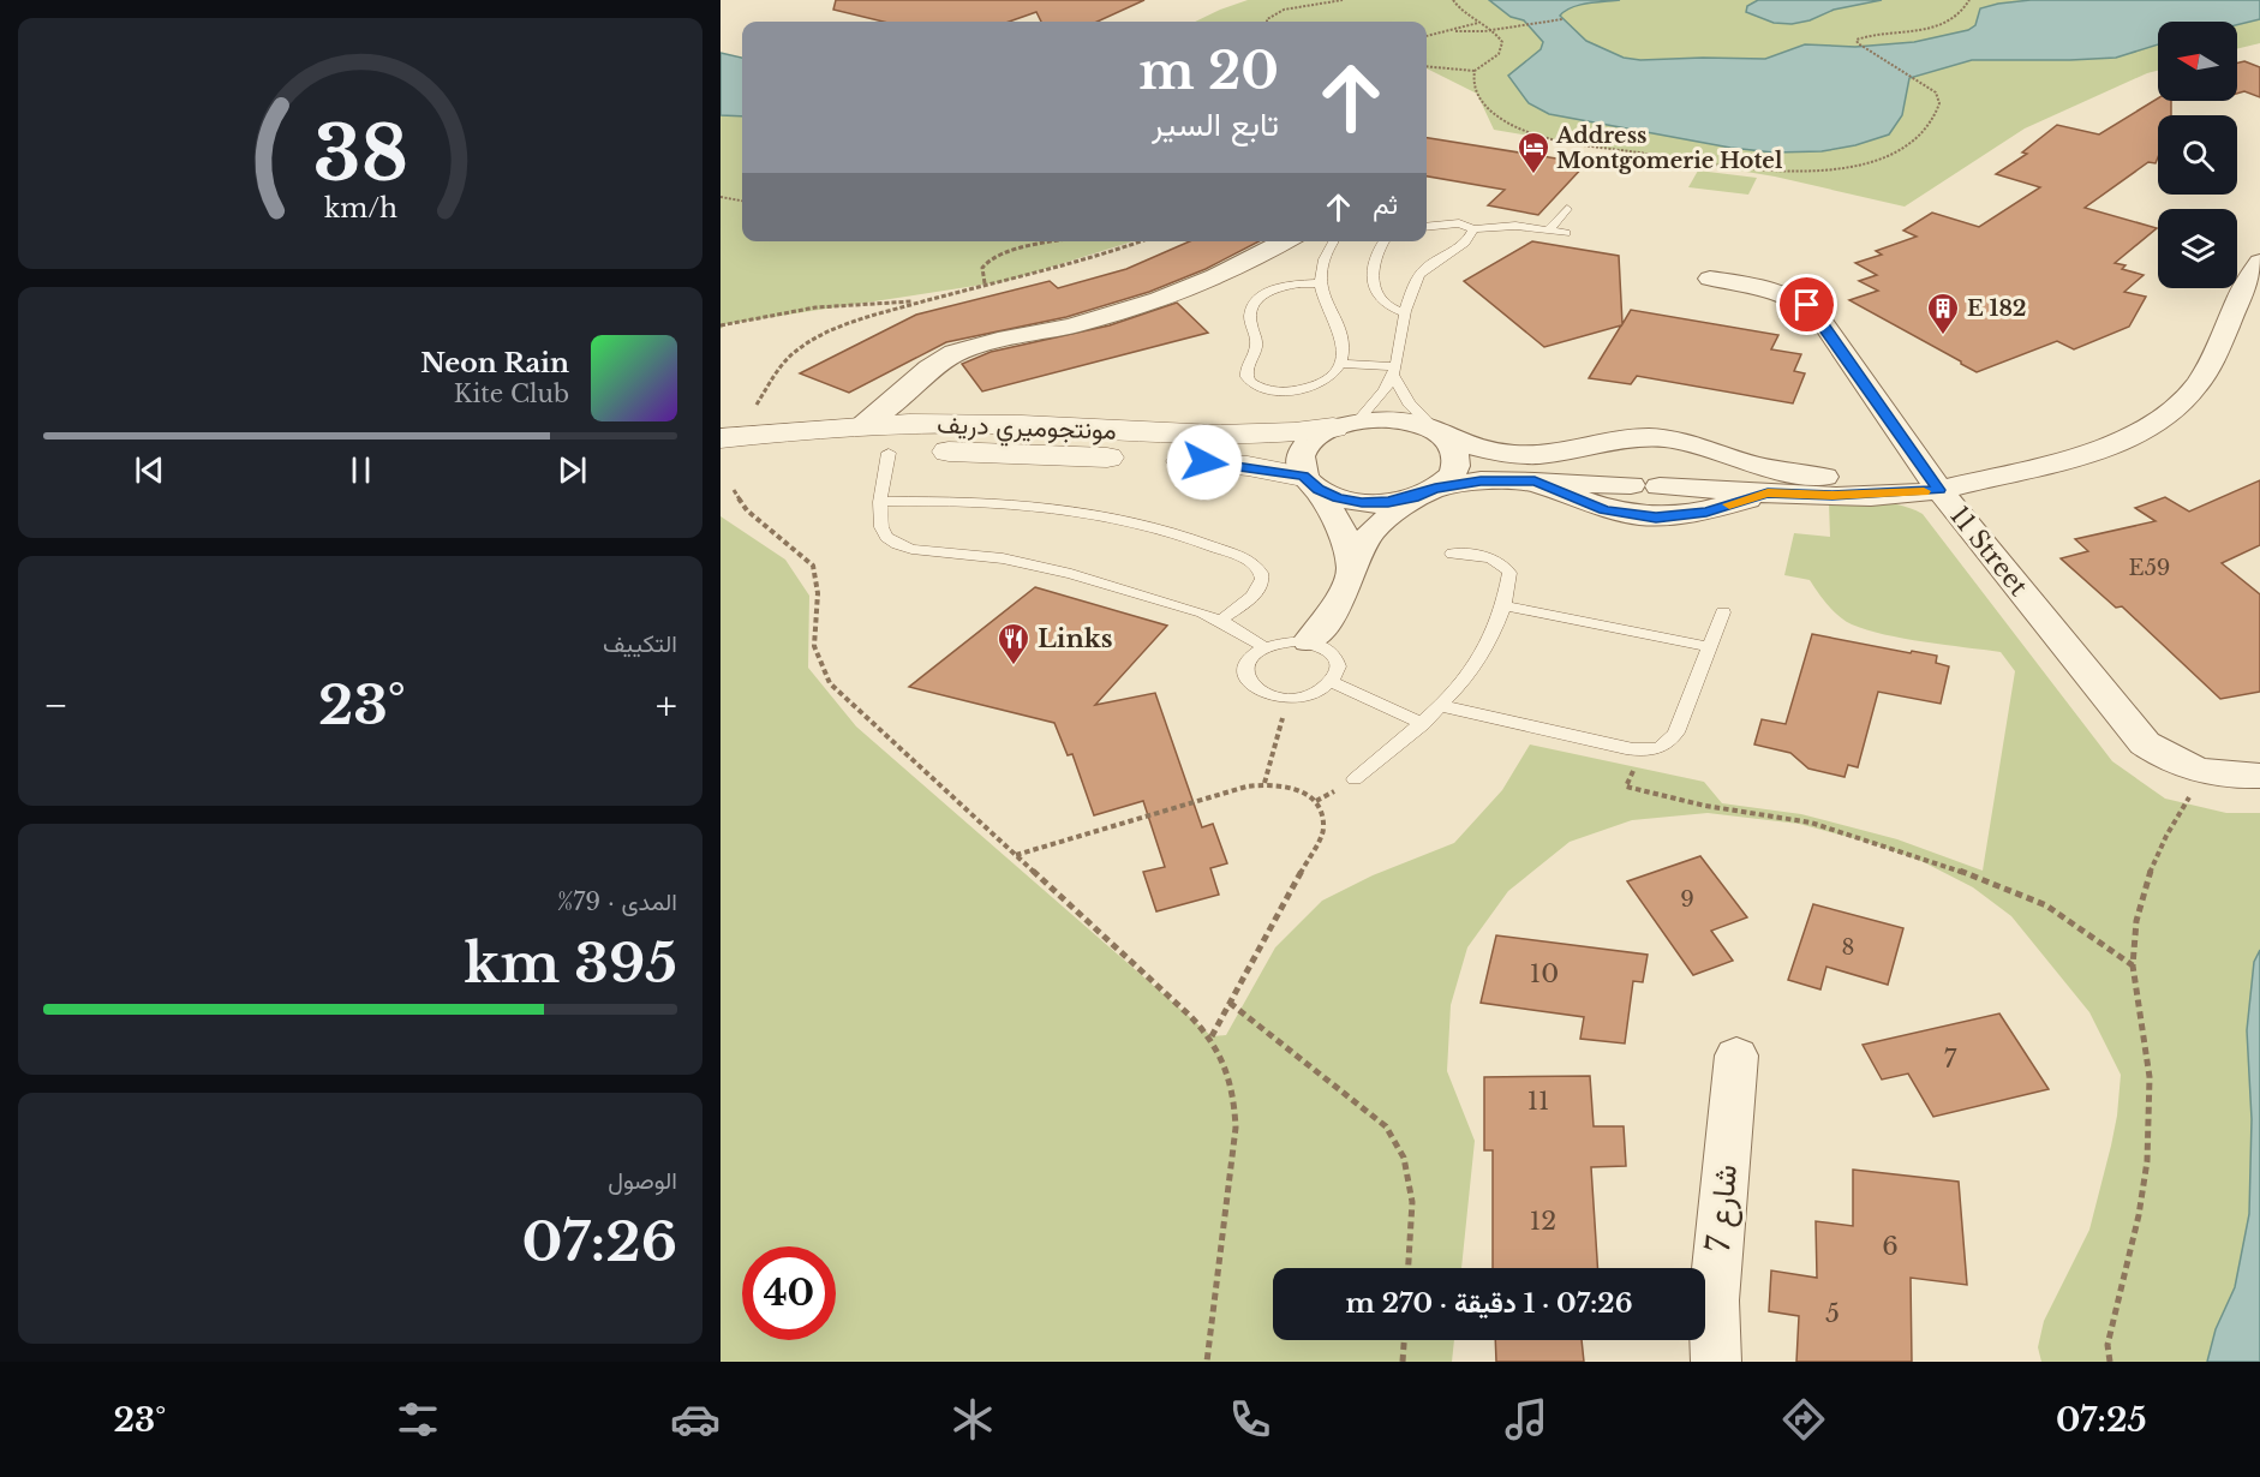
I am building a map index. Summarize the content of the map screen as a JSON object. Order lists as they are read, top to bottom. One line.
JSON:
{"streets":{"street":["مونتجوميري دريف","11 Street","شارع 7"]},"places":{"hotel":["Address Montgomerie Hotel"],"building":["E 182"],"restaurant":["Links"]},"house_numbers":["E59","9","8","10","7","11","12","6","5"],"north":"left","page":{"turn":["20 m","تابع السير"],"then":"ثم","song":["Neon Rain","Kite Club"],"tile":["التكييف",["المدى · 79%","395 km"],["الوصول","07:26"]],"heat":["−","23°","+"],"limit":"40","trip":"07:26 · 1 دقيقة · 270 m","tabs":["07:25","23°"],"gauge":["38","km/h"]}}
